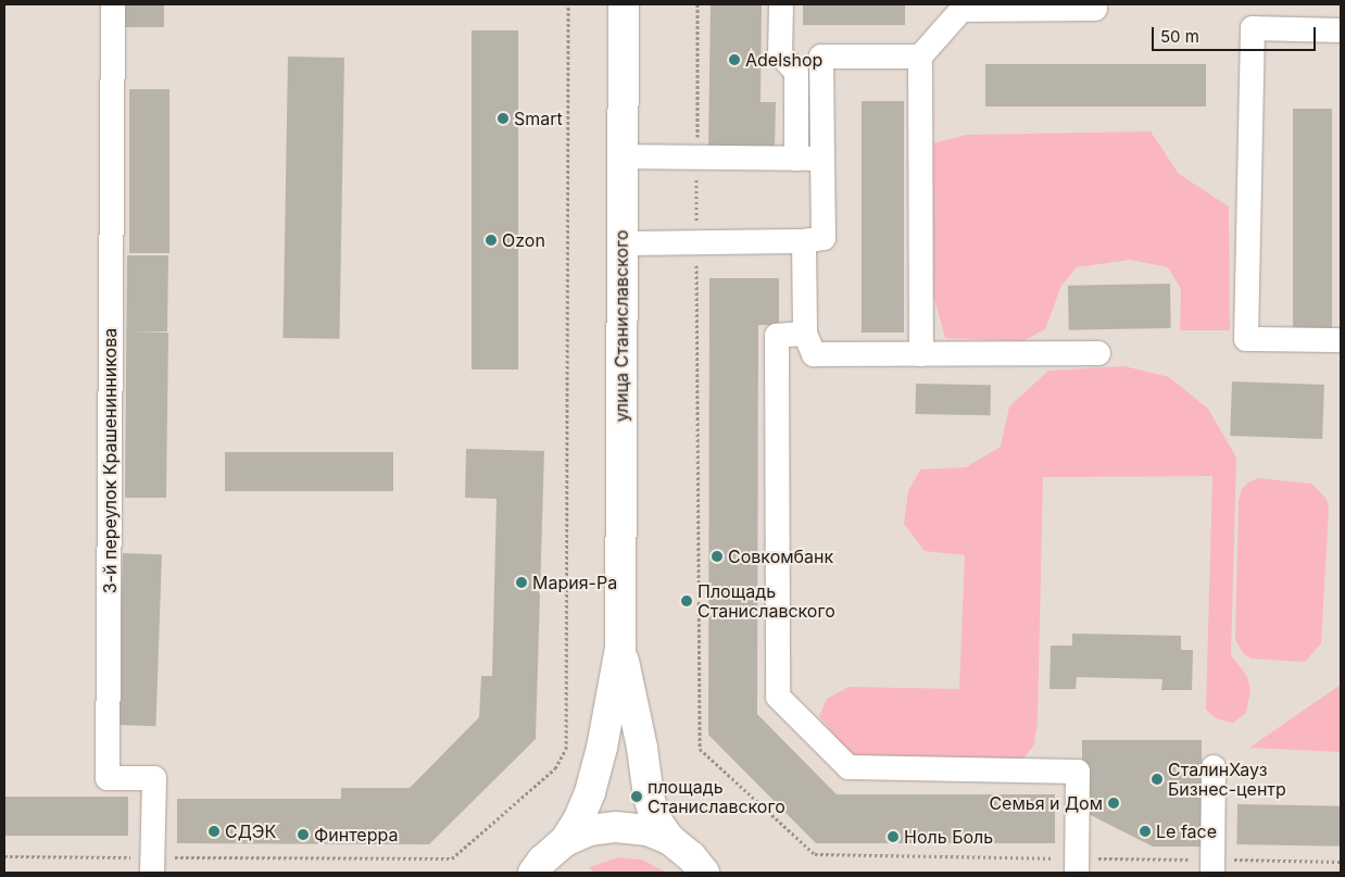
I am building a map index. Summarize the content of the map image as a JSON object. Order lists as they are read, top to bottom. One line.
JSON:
{"streets":{"main road":["улица Станиславского"],"street":["3-й переулок Крашенинникова"]},"places":["Adelshop","Smart","Ozon","Совкомбанк","Мария-Ра","Площадь Станиславского","СталинХауз Бизнес-центр","площадь Станиславского","Семья и Дом","СДЭК","Le face","Финтерра","Ноль Боль"],"scale_bar":"50 m"}
